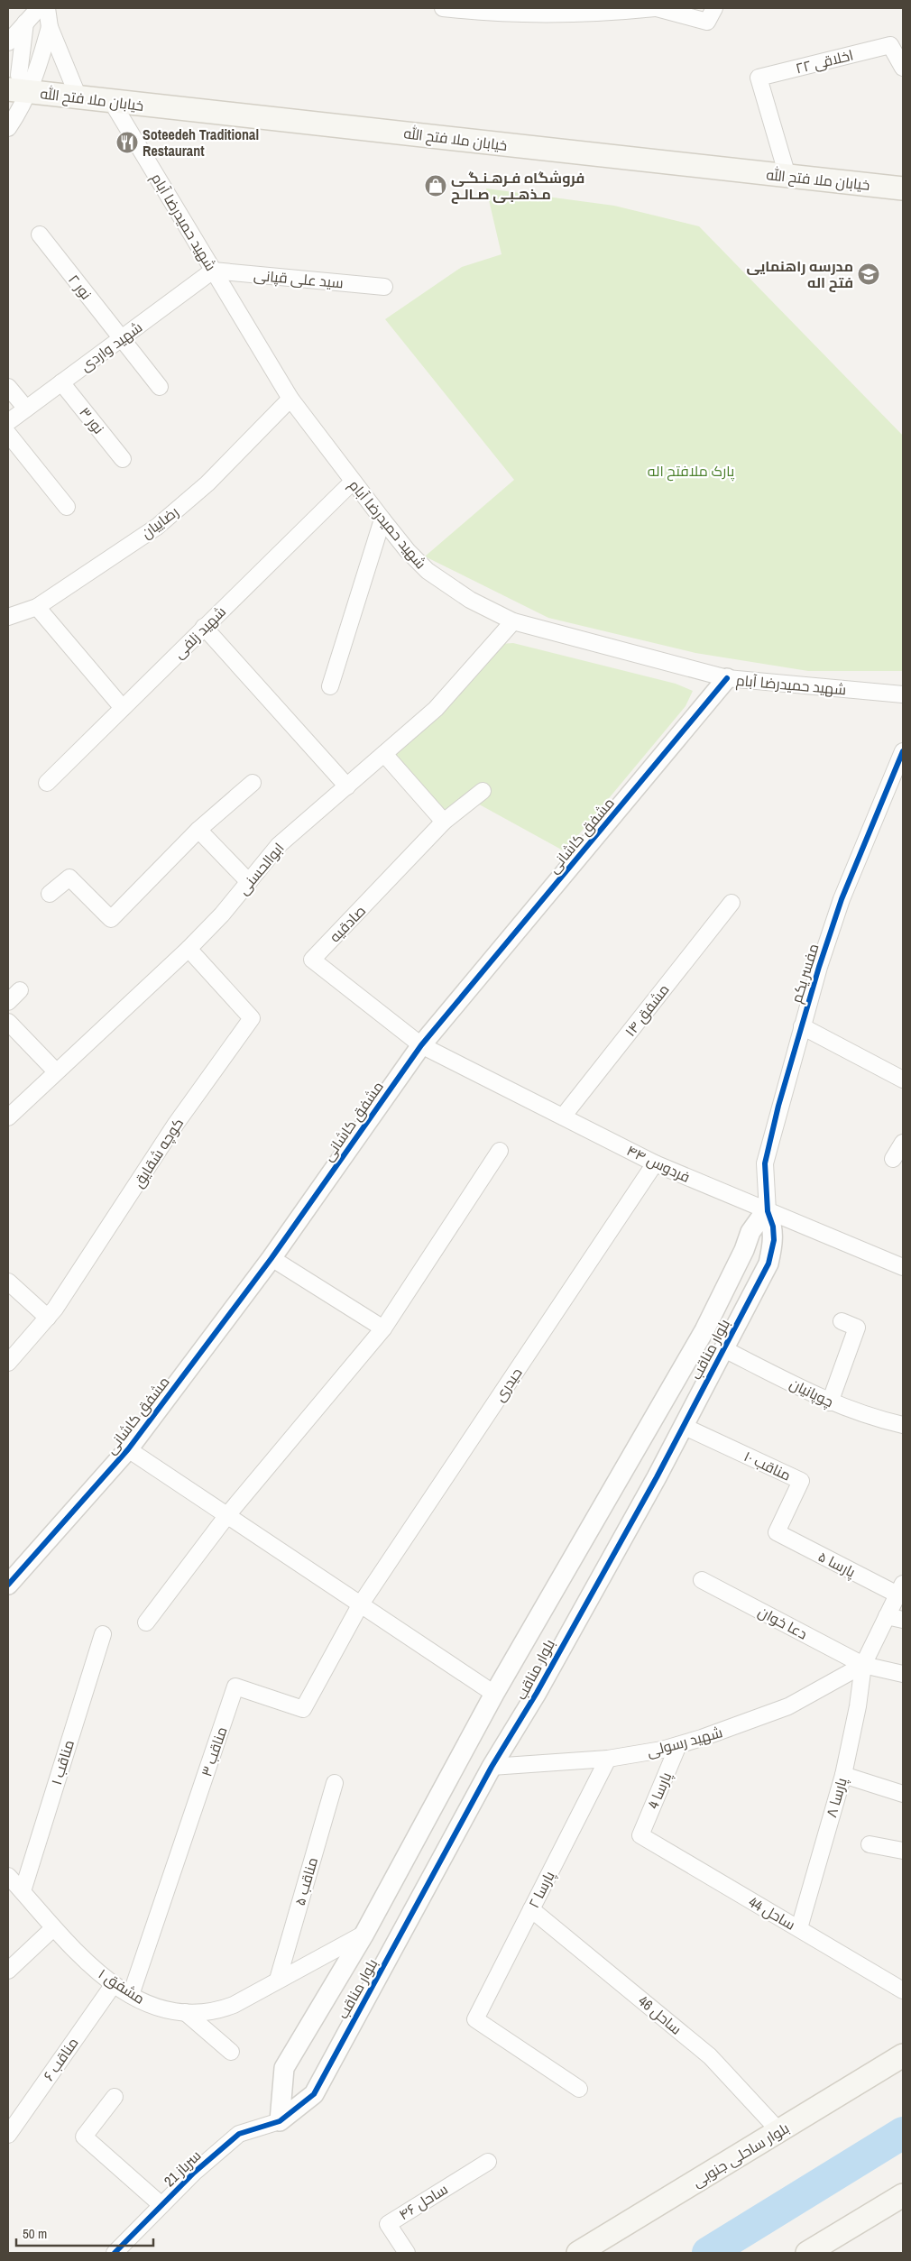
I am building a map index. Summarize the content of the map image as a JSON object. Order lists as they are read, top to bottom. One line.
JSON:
{"streets":{"main road":["خیابان ملا فتح الله","بلوار ساحلی جنوبی"],"street":["اخلاقی ۲۲","شهید حمیدرضا آبام","سید علی قپانی","نور ۲","شهید واردی","نور ۳","رضاییان","شهید زلفی","مشفق کاشانی","ابوالحسنی","صادقیه","مفسر یکم","مشفق ۱۴","کوچه شقایق","فردوس ۴۴","بلوار مناقب","حیدری","چوپانیان","مناقب ۱۰","پارسا ۵","دعا خوان","شهید رسولی","مناقب ۳","مناقب ۱","پارسا 4","پارسا ۸","مناقب ۵","پارسا ۲","ساحل 44","مشفق ۱","ساحل 46","مناقب ۶","سرباز 21","ساحل ۴۶"]},"crossings":[["اخلاقی ۲۲","خیابان ملا فتح الله"],["خیابان ملا فتح الله","شهید حمیدرضا آبام"],["شهید حمیدرضا آبام","سید علی قپانی"],["شهید حمیدرضا آبام","شهید واردی"],["شهید حمیدرضا آبام","رضاییان"],["شهید حمیدرضا آبام","شهید زلفی"],["شهید حمیدرضا آبام","مشفق کاشانی"],["شهید حمیدرضا آبام","ابوالحسنی"],["سید علی قپانی","شهید واردی"],["نور ۲","شهید واردی"],["شهید واردی","نور ۳"],["مشفق کاشانی","صادقیه"],["مشفق کاشانی","فردوس ۴۴"],["ابوالحسنی","کوچه شقایق"],["صادقیه","فردوس ۴۴"],["مفسر یکم","فردوس ۴۴"],["مفسر یکم","بلوار مناقب"],["مشفق ۱۴","فردوس ۴۴"],["فردوس ۴۴","بلوار مناقب"],["فردوس ۴۴","حیدری"],["بلوار مناقب","چوپانیان"],["بلوار مناقب","مناقب ۱۰"],["بلوار مناقب","شهید رسولی"],["بلوار مناقب","مشفق ۱"],["بلوار مناقب","سرباز 21"],["حیدری","مناقب ۳"],["مناقب ۱۰","پارسا ۵"],["پارسا ۵","پارسا ۸"],["دعا خوان","شهید رسولی"],["دعا خوان","پارسا ۸"],["شهید رسولی","پارسا 4"],["شهید رسولی","پارسا ۸"],["شهید رسولی","پارسا ۲"],["مناقب ۳","مشفق ۱"],["مناقب ۱","مشفق ۱"],["پارسا 4","ساحل 44"],["پارسا ۸","ساحل 44"],["مناقب ۵","مشفق ۱"],["پارسا ۲","ساحل 46"],["مشفق ۱","مناقب ۶"],["ساحل 46","بلوار ساحلی جنوبی"]],"parks":["پارک ملافتح اله"],"places":{"restaurant":["Soteedeh Traditional Restaurant"],"shop":["فروشگاه فـرهـنـگـی مـذهـبـی صـالـح"],"school or university":["مدرسه راهنمایی فتح اله"]},"scale_bar":"50 m"}
